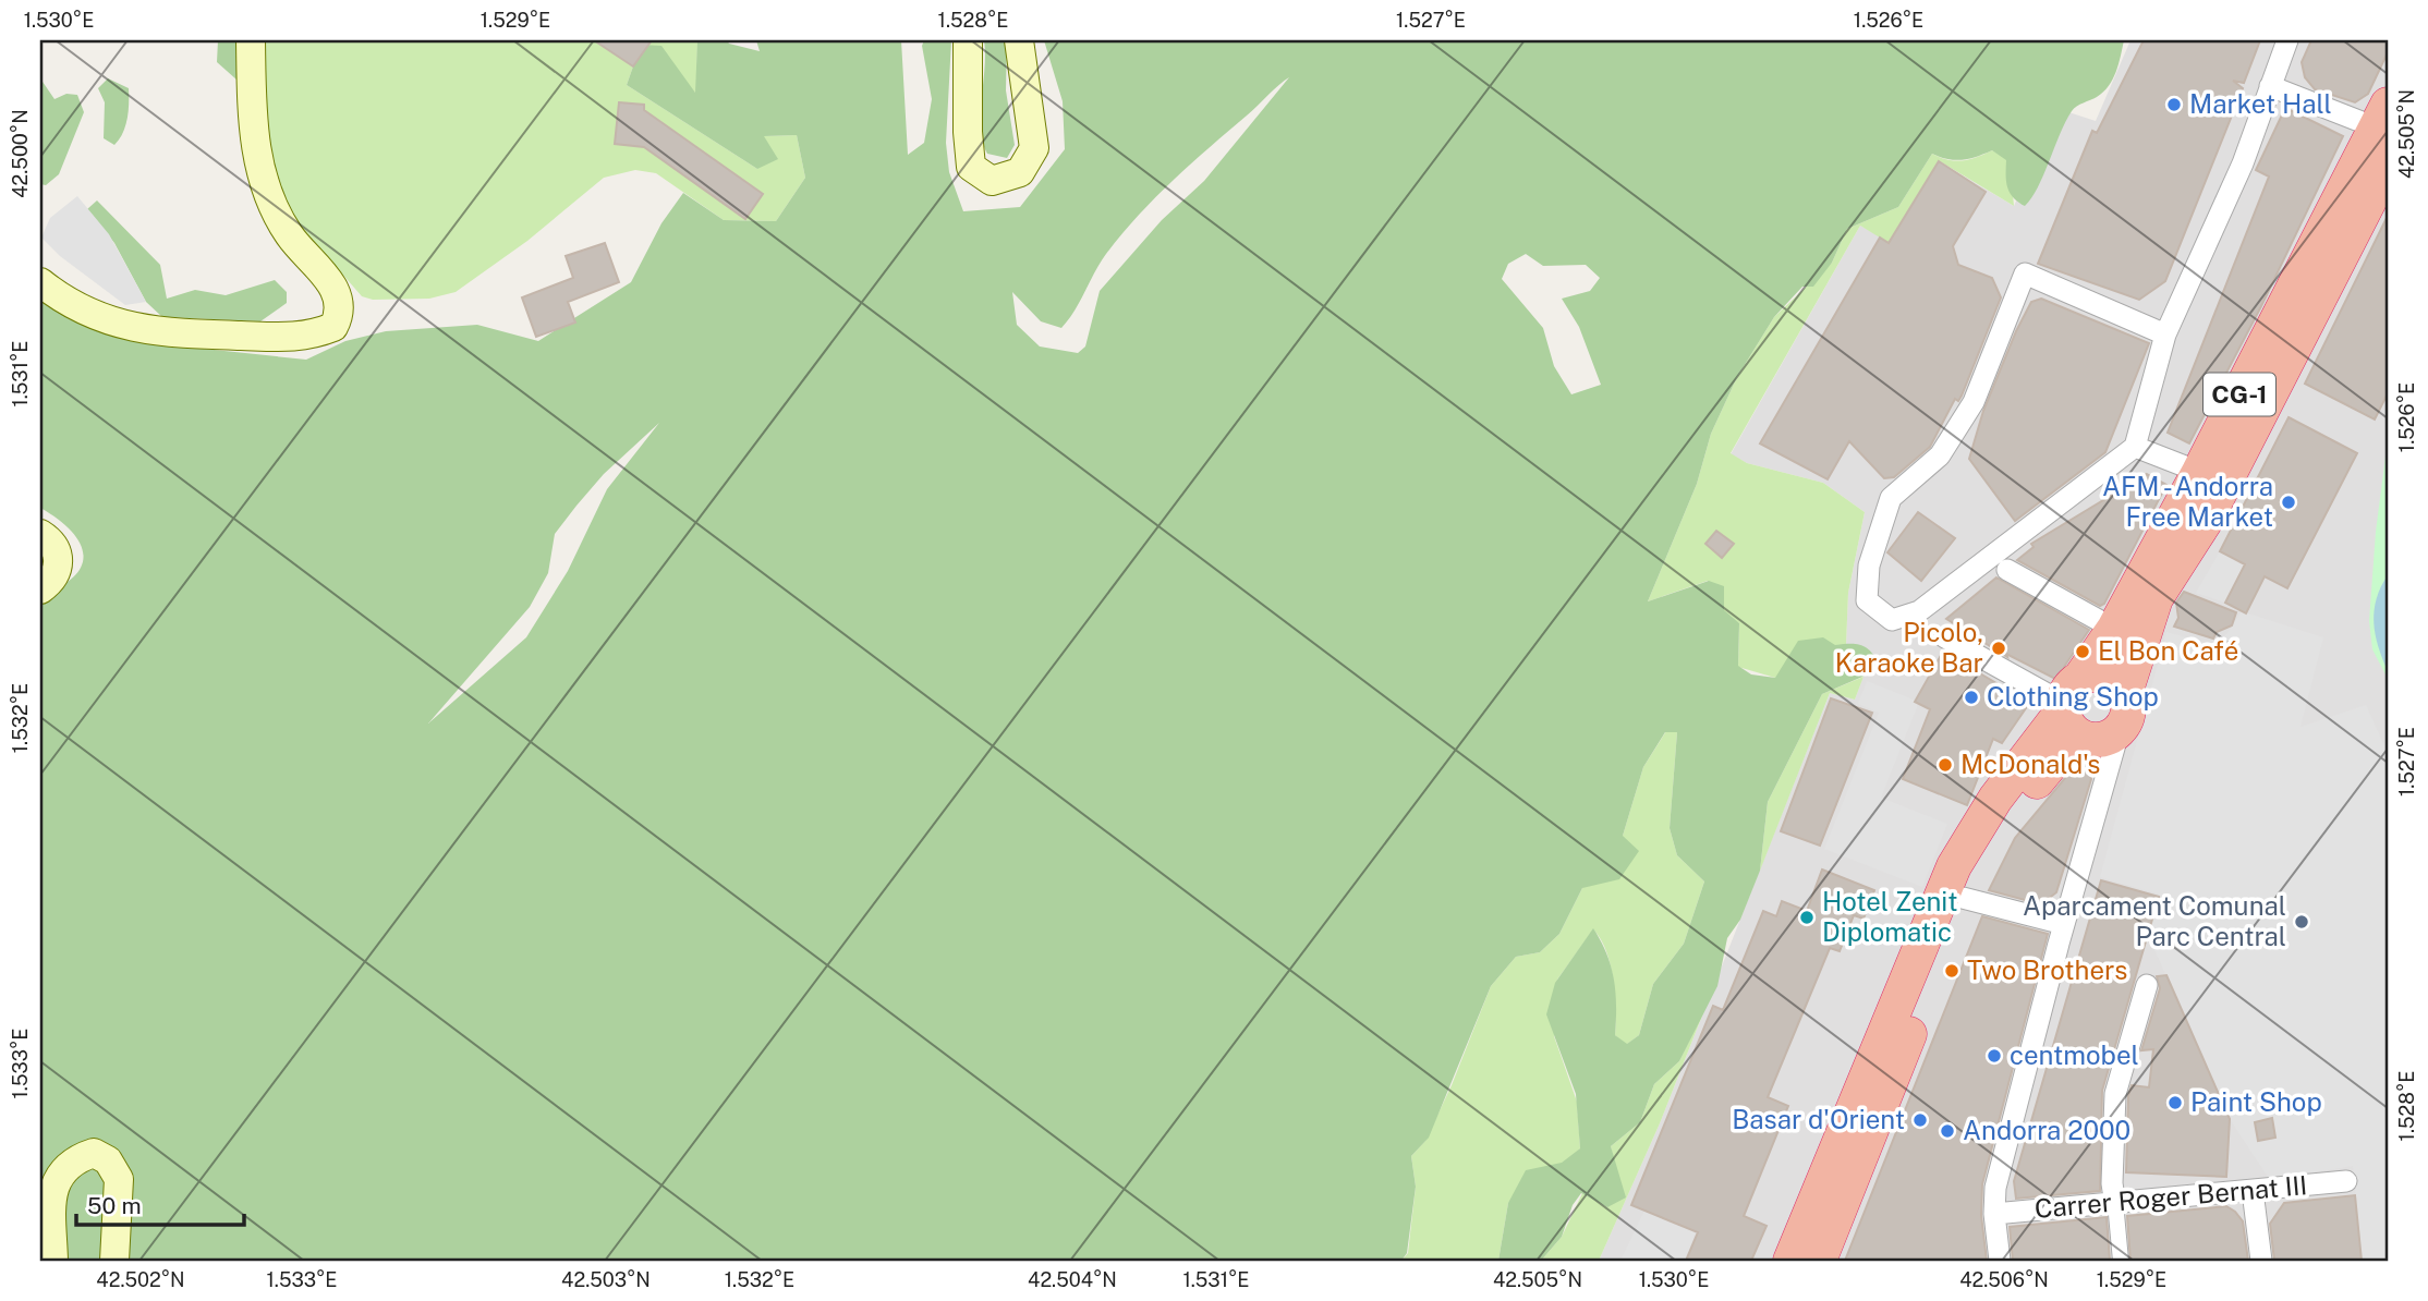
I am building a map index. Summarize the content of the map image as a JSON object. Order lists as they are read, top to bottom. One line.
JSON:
{"streets":{"highway":["CG-1"],"street":["Carrer Roger Bernat III"]},"places":["Market Hall","AFM - Andorra Free Market","Picolo, Karaoke Bar","El Bon Café","Clothing Shop","McDonald's","Hotel Zenit Diplomatic","Aparcament Comunal Parc Central","Two Brothers","centmobel","Paint Shop","Basar d'Orient","Andorra 2000"],"scale_bar":"50 m","coordinates":["1.530°E","1.529°E","1.528°E","1.527°E","1.526°E","42.505°N","42.500°N","1.531°E","1.532°E","1.533°E","42.502°N","42.503°N","42.504°N","42.506°N"]}
